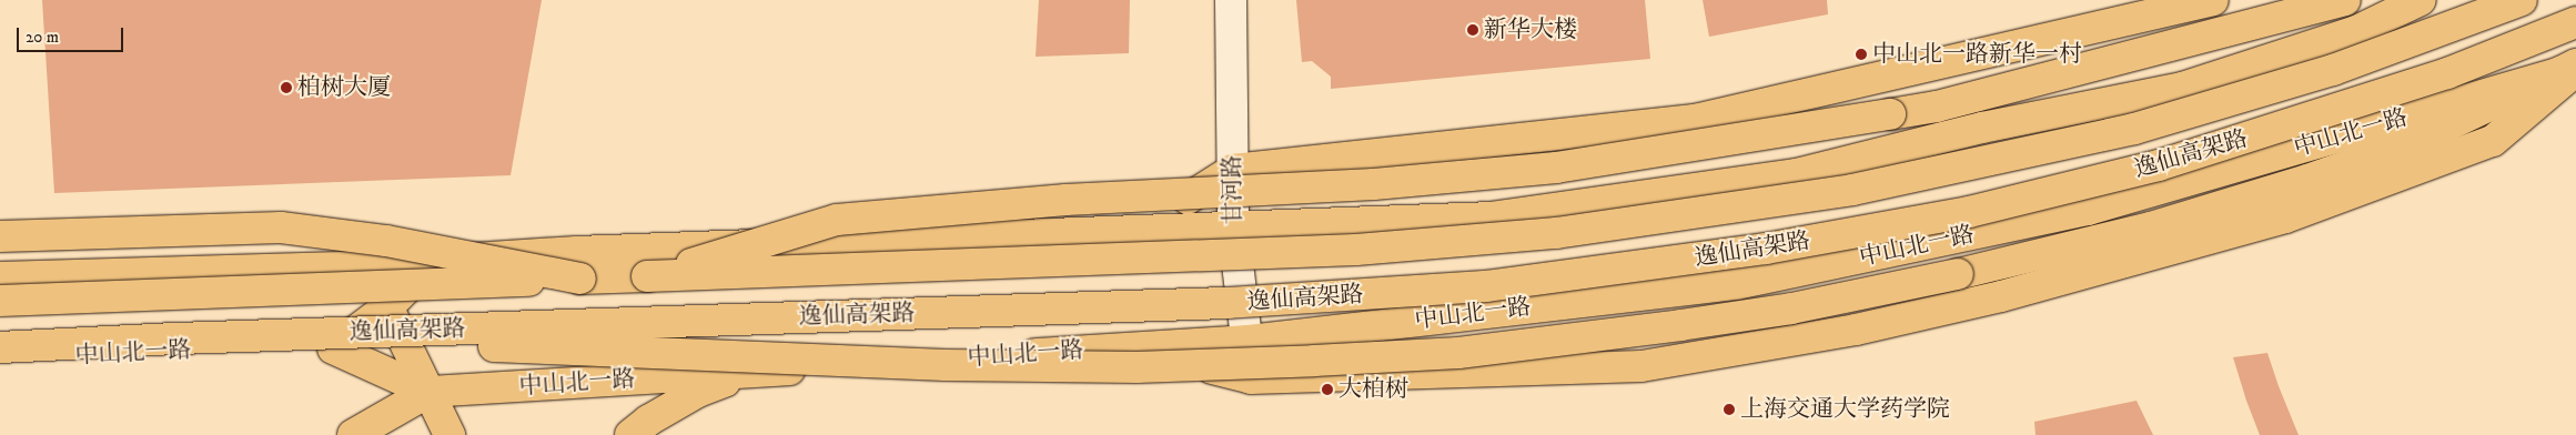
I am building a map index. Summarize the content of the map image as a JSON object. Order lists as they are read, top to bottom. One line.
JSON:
{"streets":{"main road":["中山北一路","逸仙高架路"],"street":["甘河路"]},"crossings":[["中山北一路","甘河路"]],"places":["新华大楼","中山北一路新华一村","柏树大厦","大柏树","上海交通大学药学院"],"scale_bar":"20 m"}
